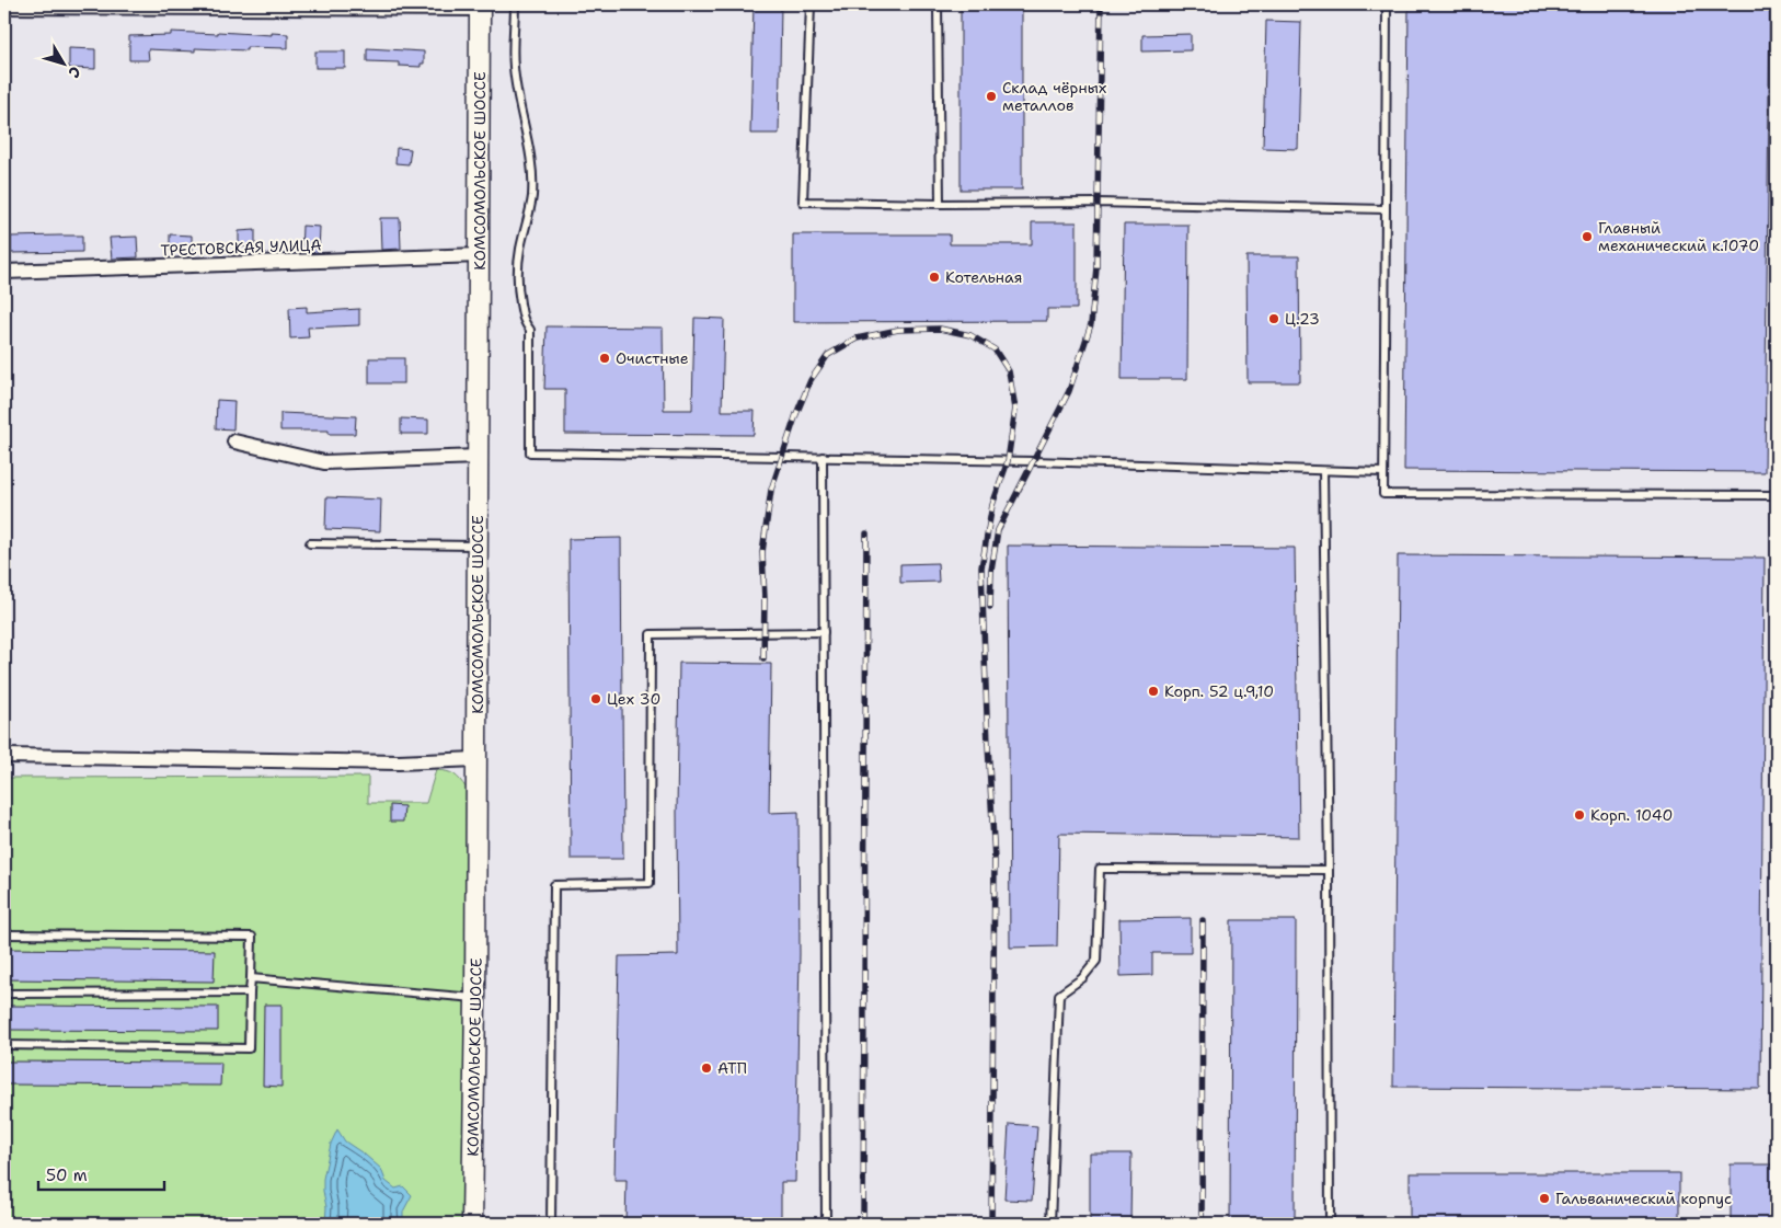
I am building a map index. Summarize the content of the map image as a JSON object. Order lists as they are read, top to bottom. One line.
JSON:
{"streets":{"main road":["КОМСОМОЛЬСКОЕ ШОССЕ"],"street":["ТРЕСТОВСКАЯ УЛИЦА"]},"crossings":[["КОМСОМОЛЬСКОЕ ШОССЕ","ТРЕСТОВСКАЯ УЛИЦА"]],"places":["Склад чёрных металлов","Главный механический к.1070","Котельная","Ц.23","Очистные","Корп. 52 ц.9,10","Цех 30","Корп. 1040","АТП","Гальванический корпус"],"scale_bar":"50 m","north":"bottom right"}
